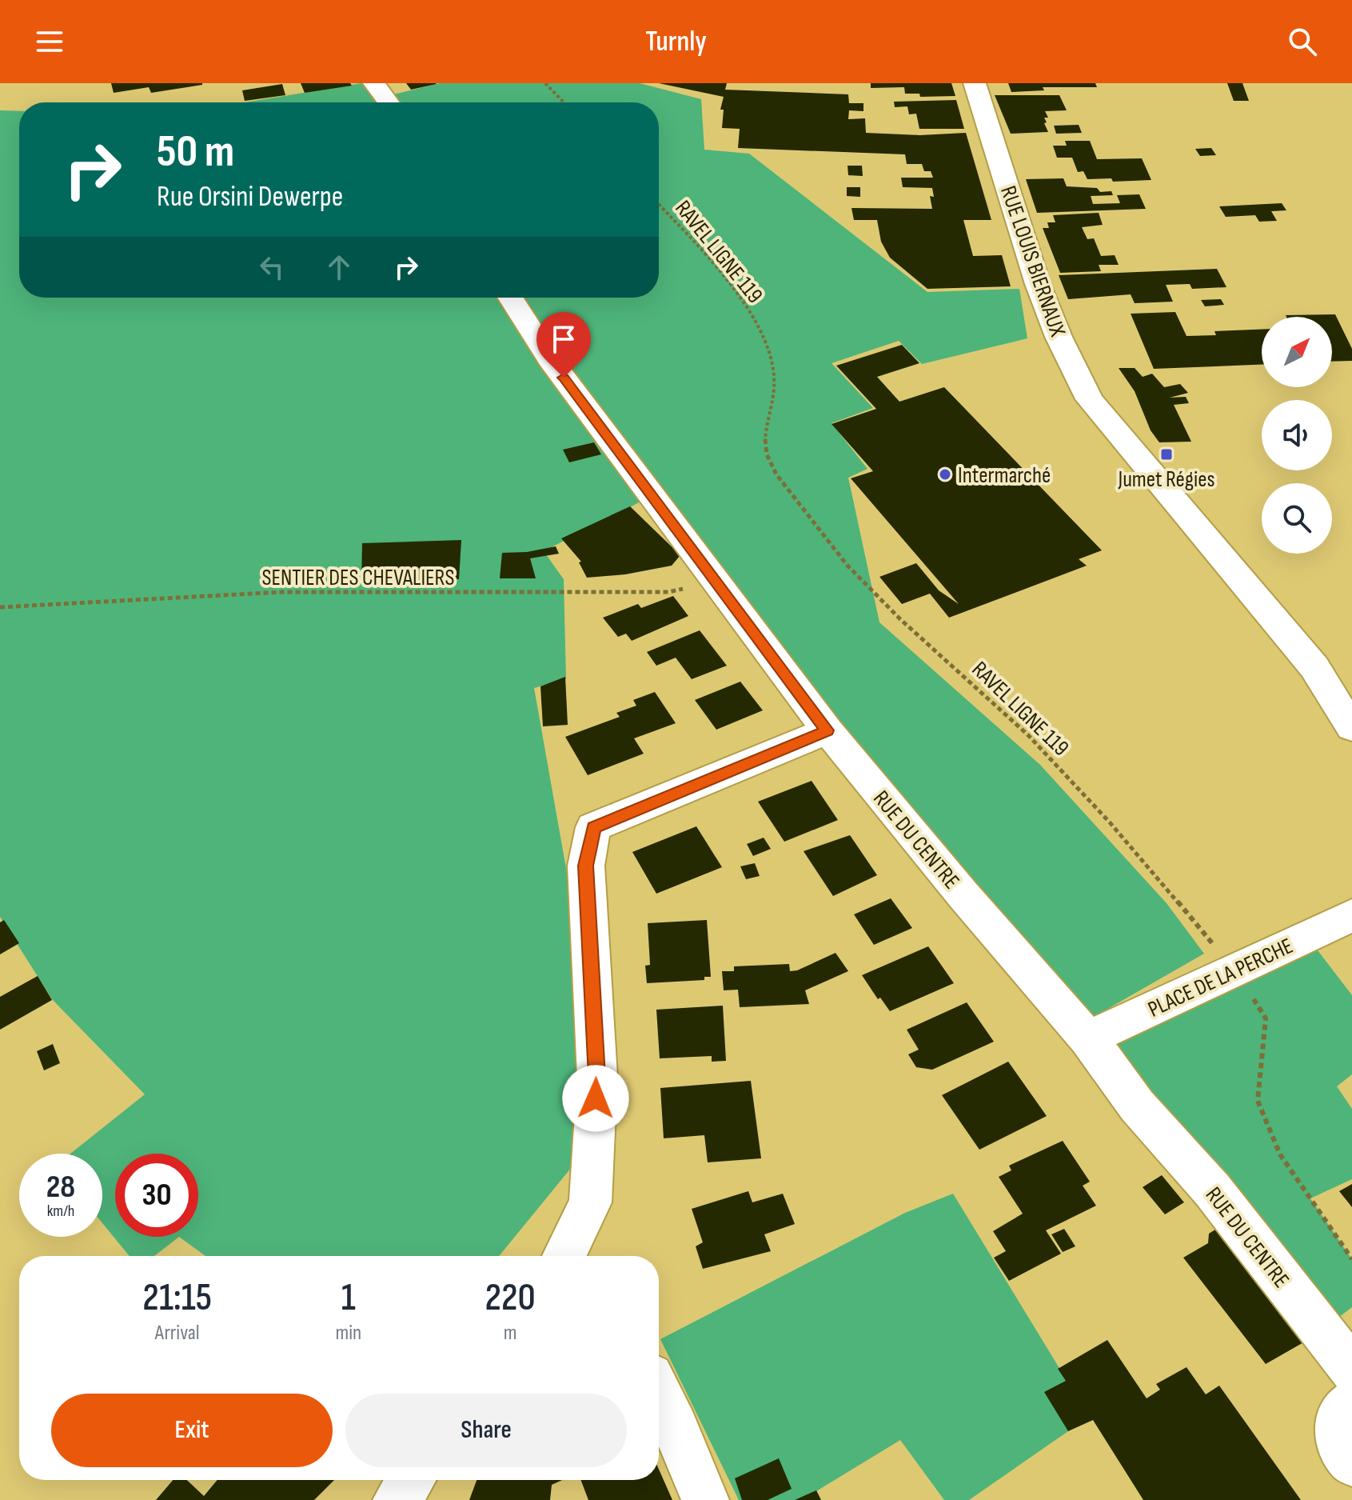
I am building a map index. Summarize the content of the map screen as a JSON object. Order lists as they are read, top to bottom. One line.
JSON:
{"streets":{"street":["RUE LOUIS BIERNAUX","RUE DU CENTRE","PLACE DE LA PERCHE"],"path":["RAVEL LIGNE 119","SENTIER DES CHEVALIERS"]},"crossings":[["RAVEL LIGNE 119","PLACE DE LA PERCHE"],["SENTIER DES CHEVALIERS","RUE DU CENTRE"],["RUE DU CENTRE","PLACE DE LA PERCHE"]],"places":{"transit":["Jumet Régies"],"other":["Intermarché"]},"north":"top right","page":{"header":"Turnly","turn":["50 m","Rue Orsini Dewerpe"],"speed":"28 km/h","limit":"30","eta":["21:15","Arrival","1","min","220","m"],"buttons":["Exit","Share"]}}
